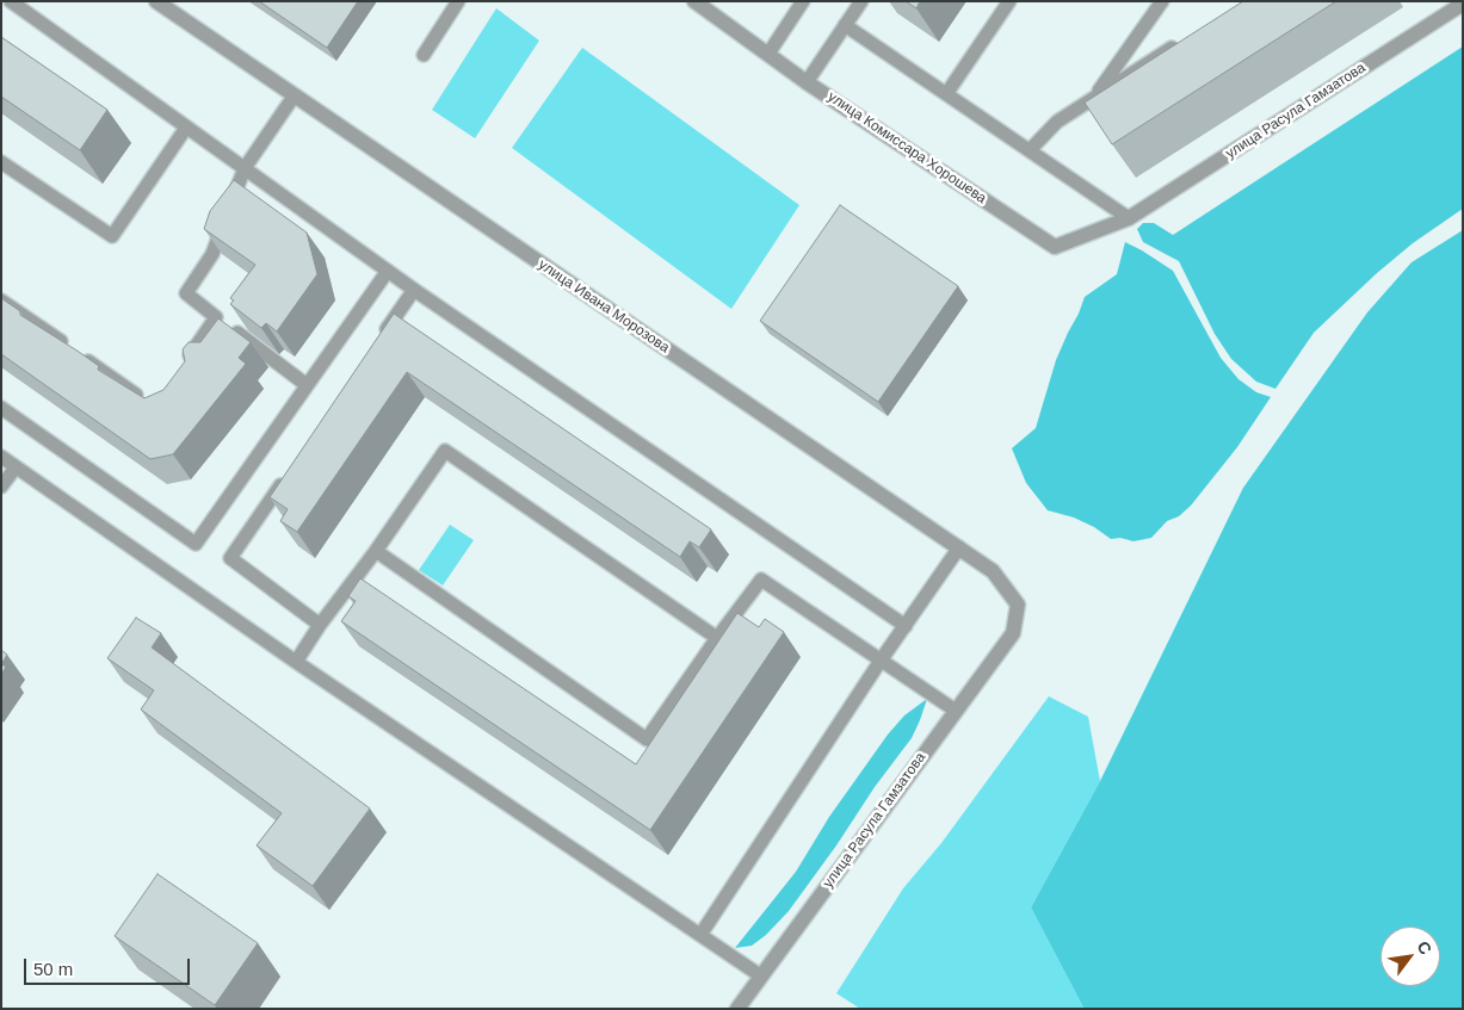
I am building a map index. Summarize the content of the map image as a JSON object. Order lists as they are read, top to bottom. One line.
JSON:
{"streets":{"street":["улица Расула Гамзатова","улица Комиссара Хорошева","улица Ивана Морозова"]},"crossings":[["улица Расула Гамзатова","улица Комиссара Хорошева"],["улица Расула Гамзатова","улица Ивана Морозова"]],"scale_bar":"50 m","north":"top right"}
